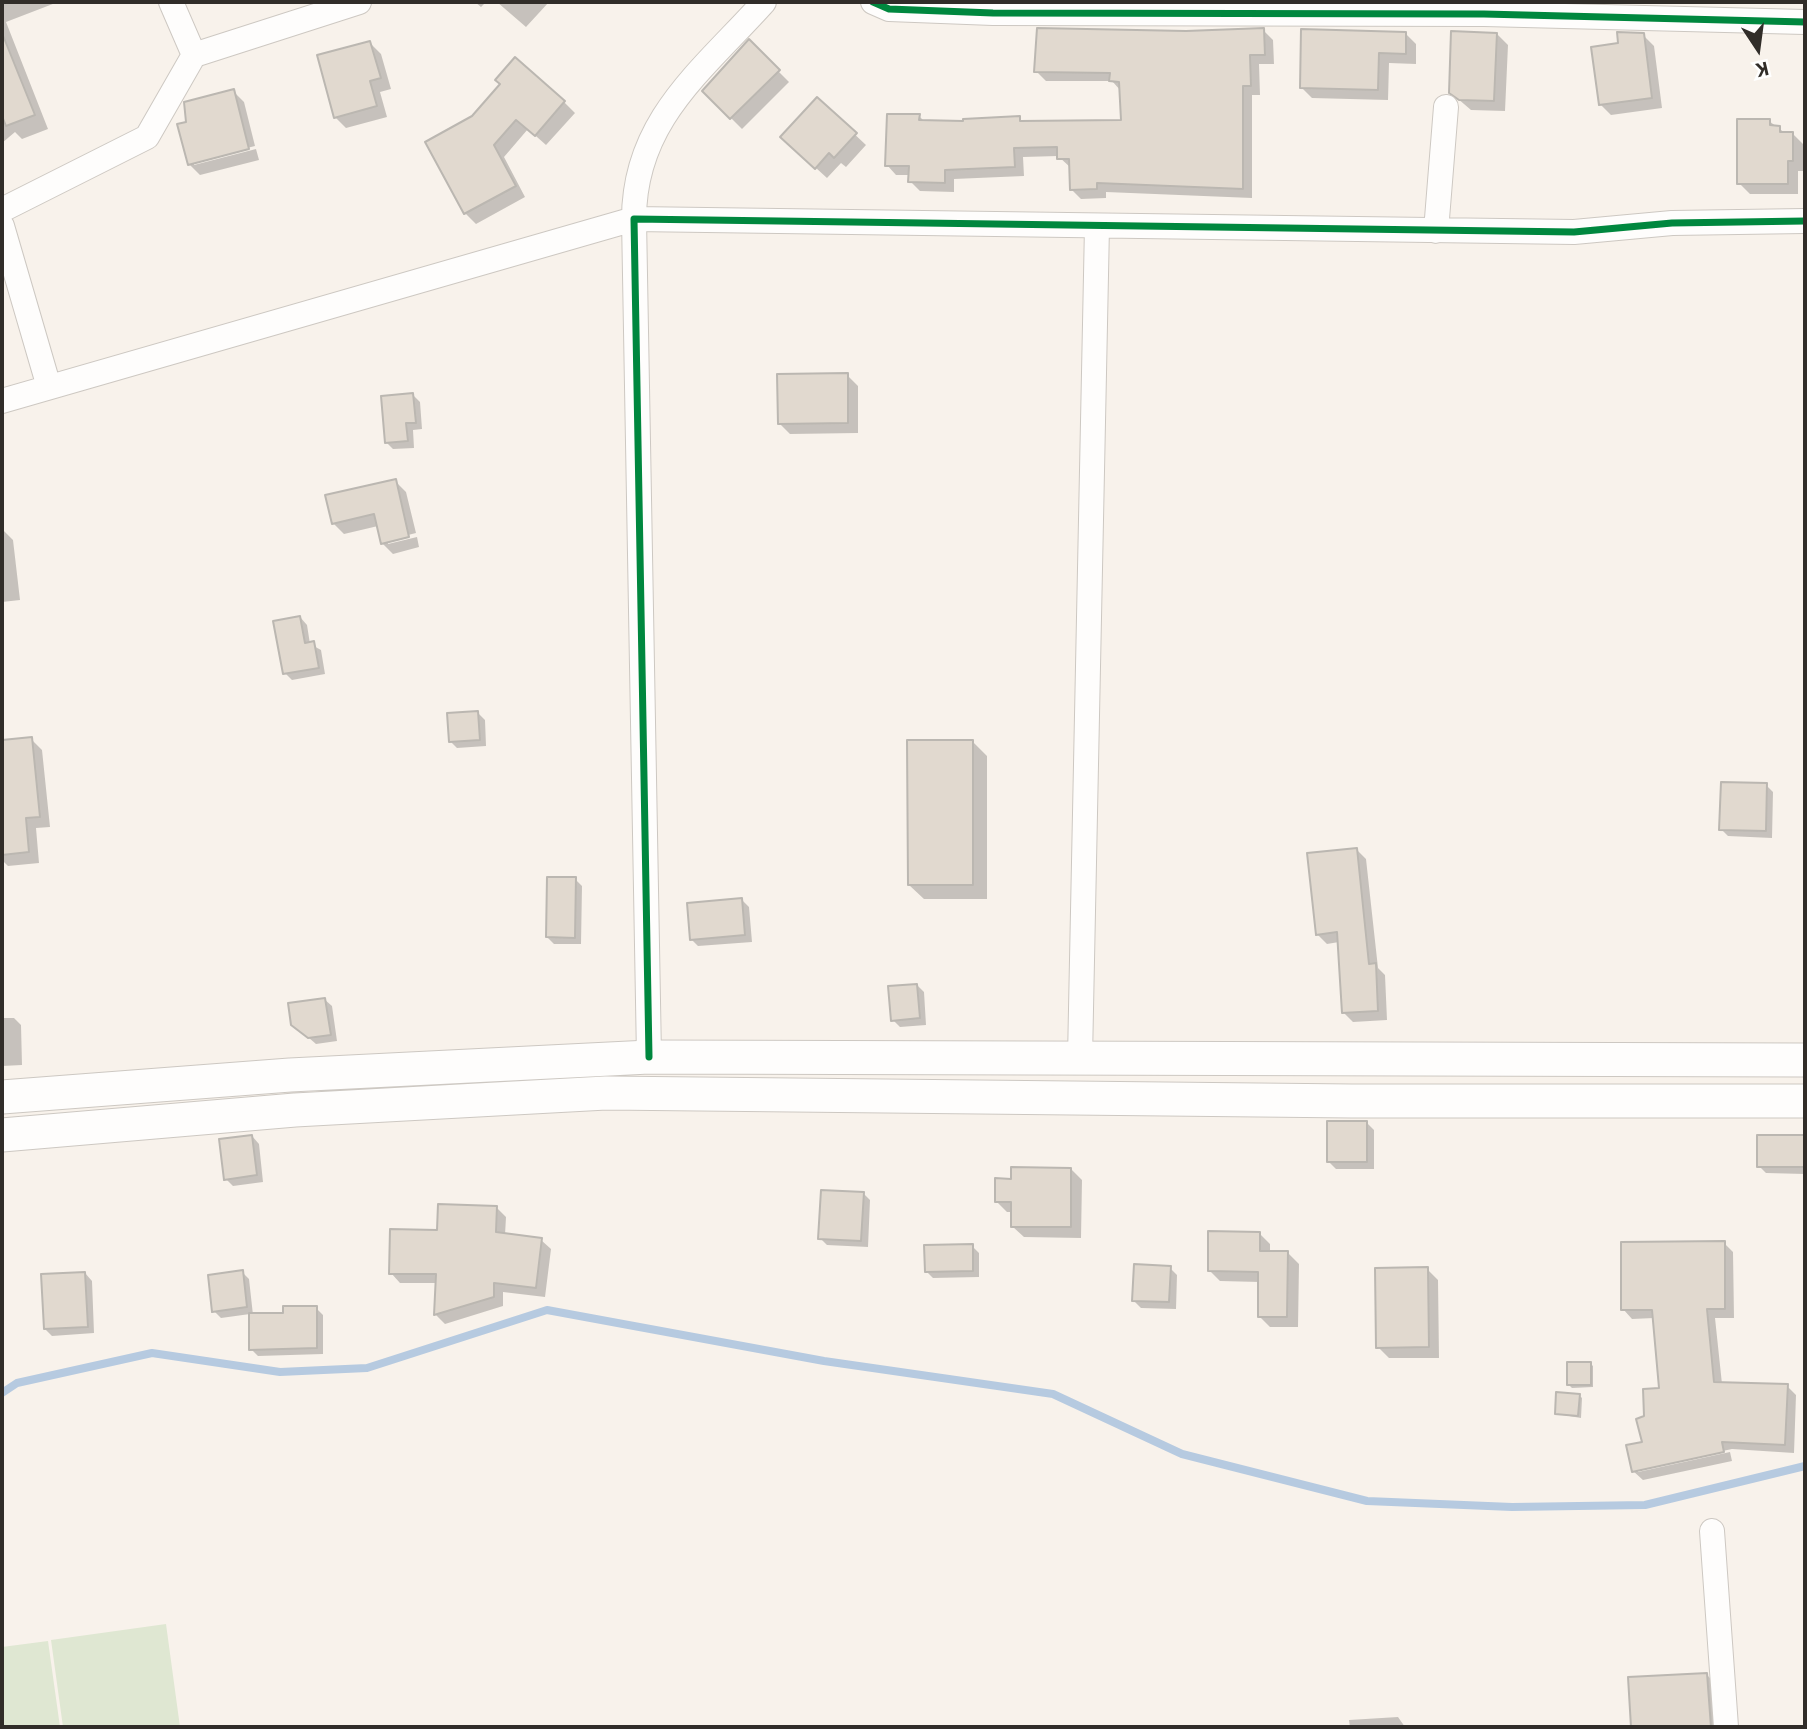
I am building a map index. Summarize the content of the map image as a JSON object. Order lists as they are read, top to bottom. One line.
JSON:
{"north":"bottom"}
